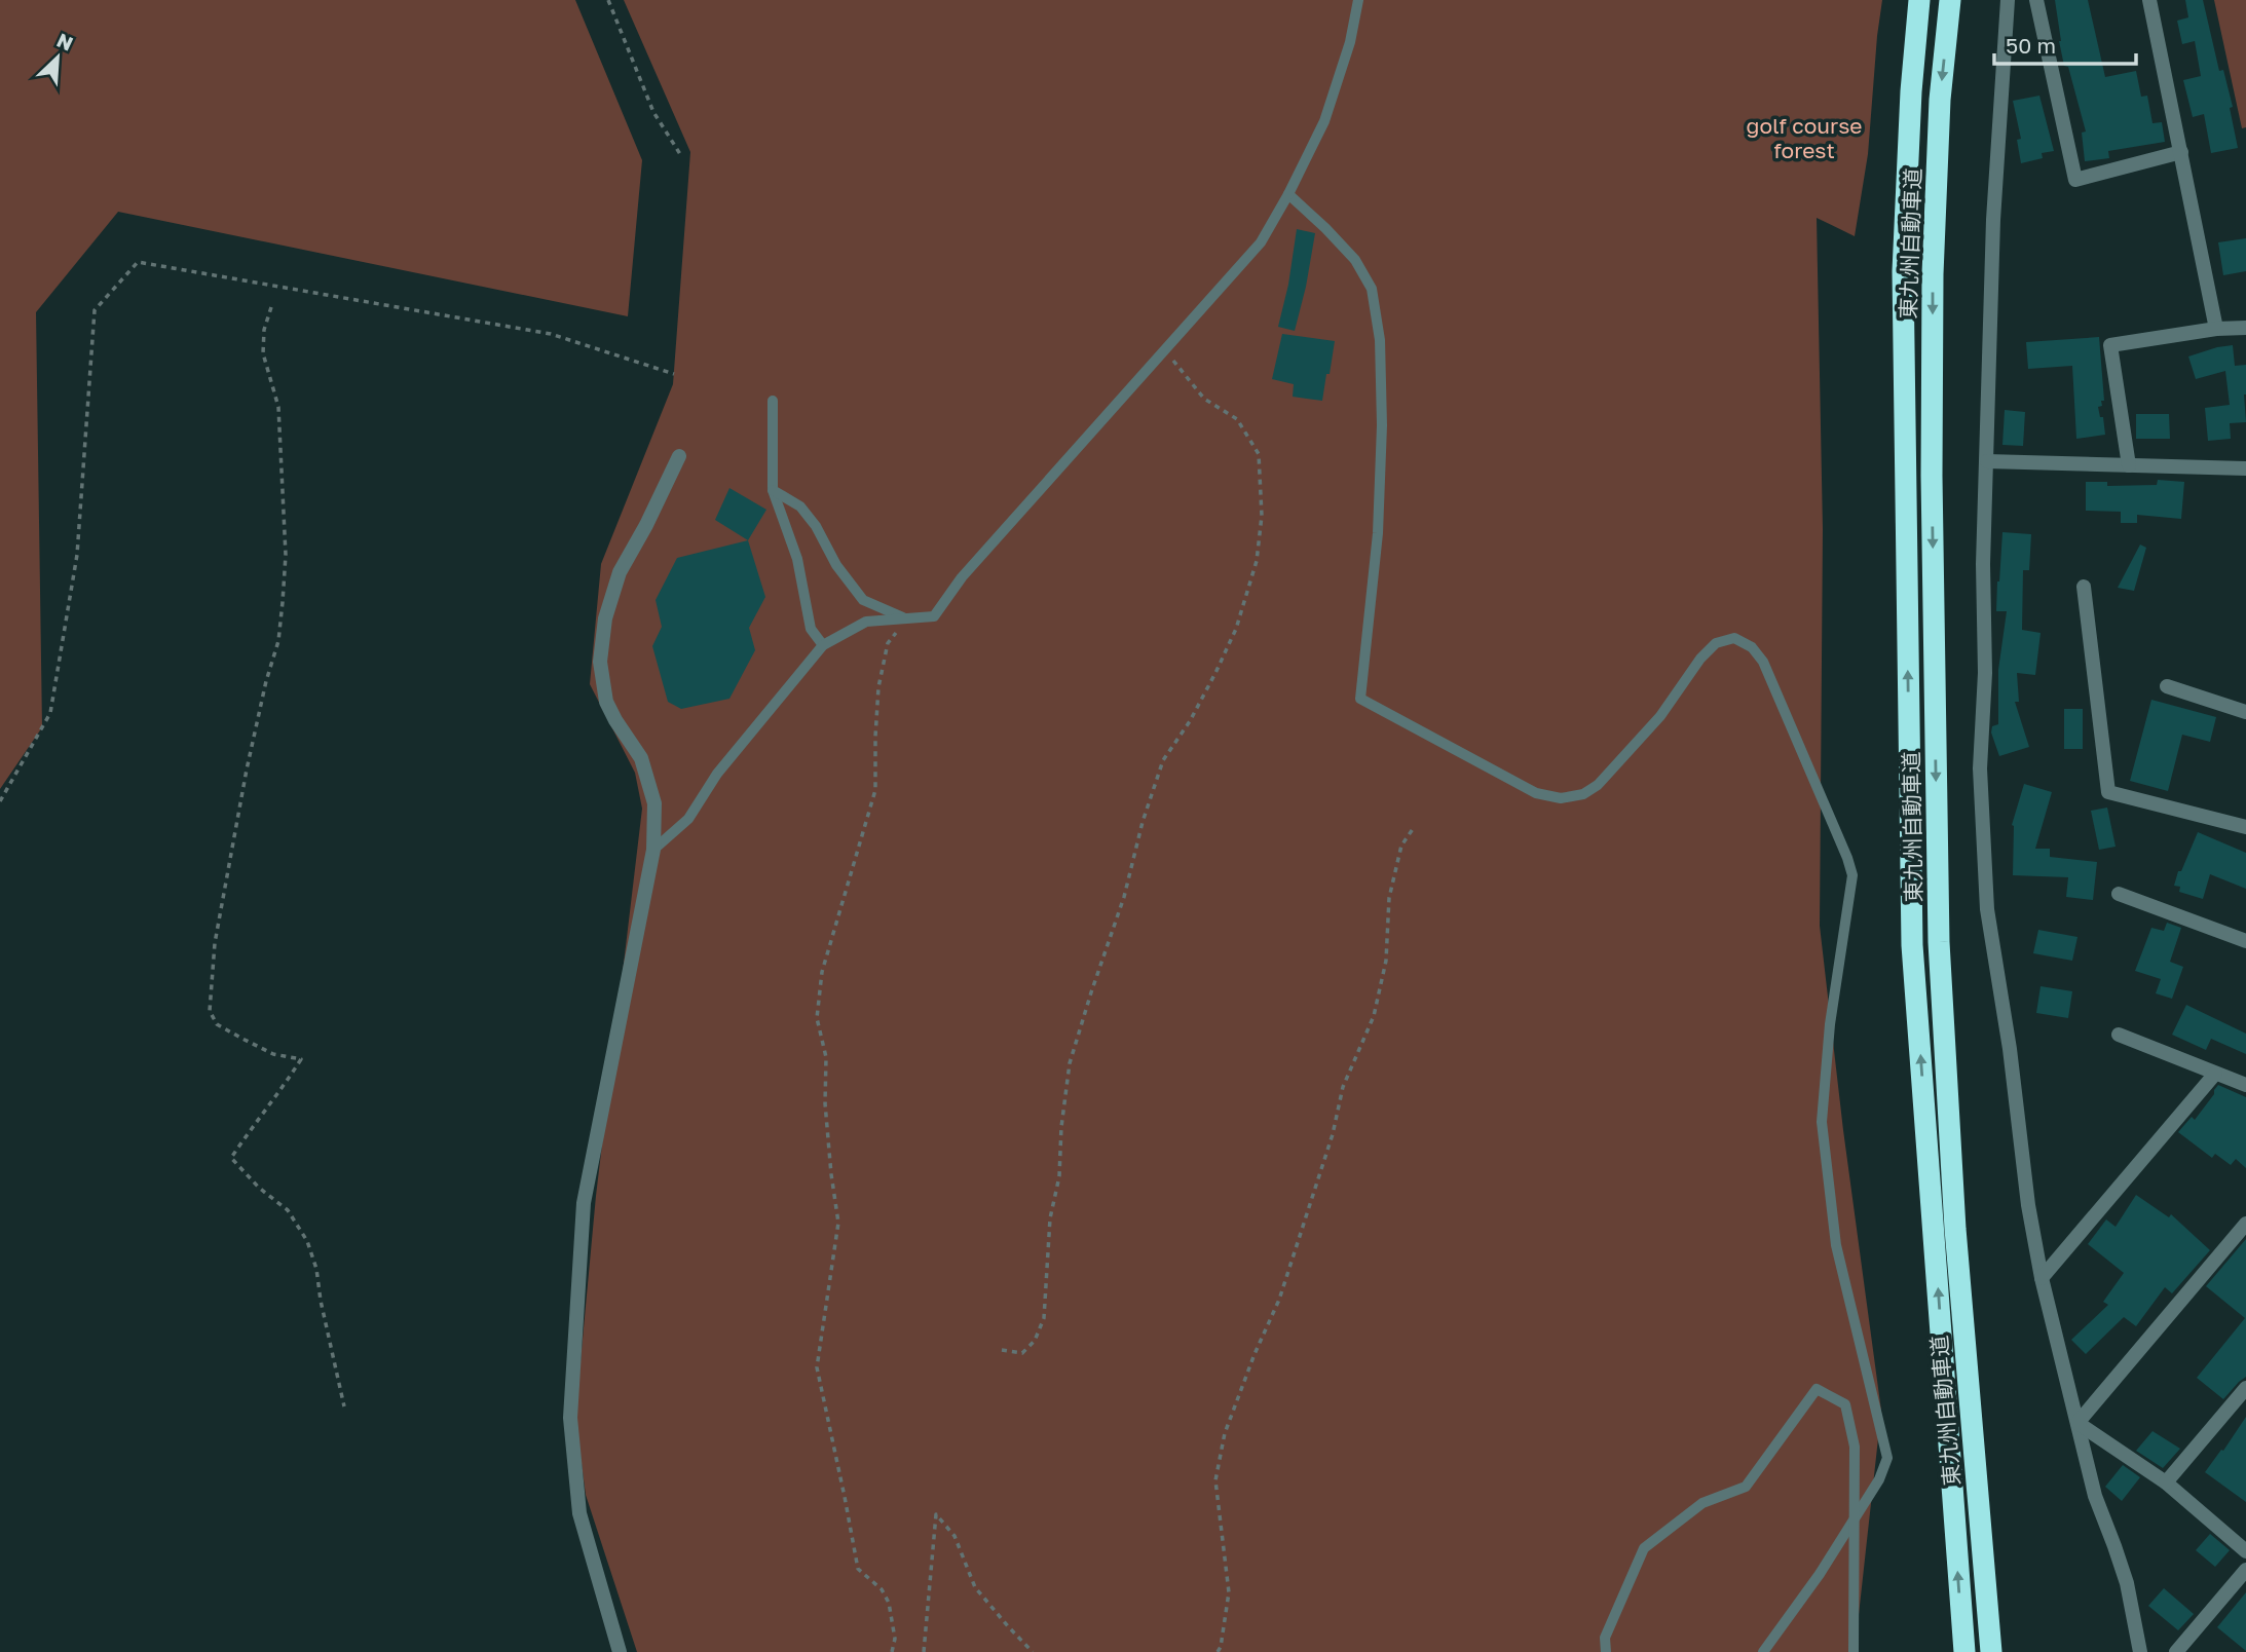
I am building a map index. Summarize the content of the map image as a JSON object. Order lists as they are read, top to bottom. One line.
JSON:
{"streets":{"highway":["東九州自動車道"]},"parks":["golf course forest"],"scale_bar":"50 m","north":"top right"}
